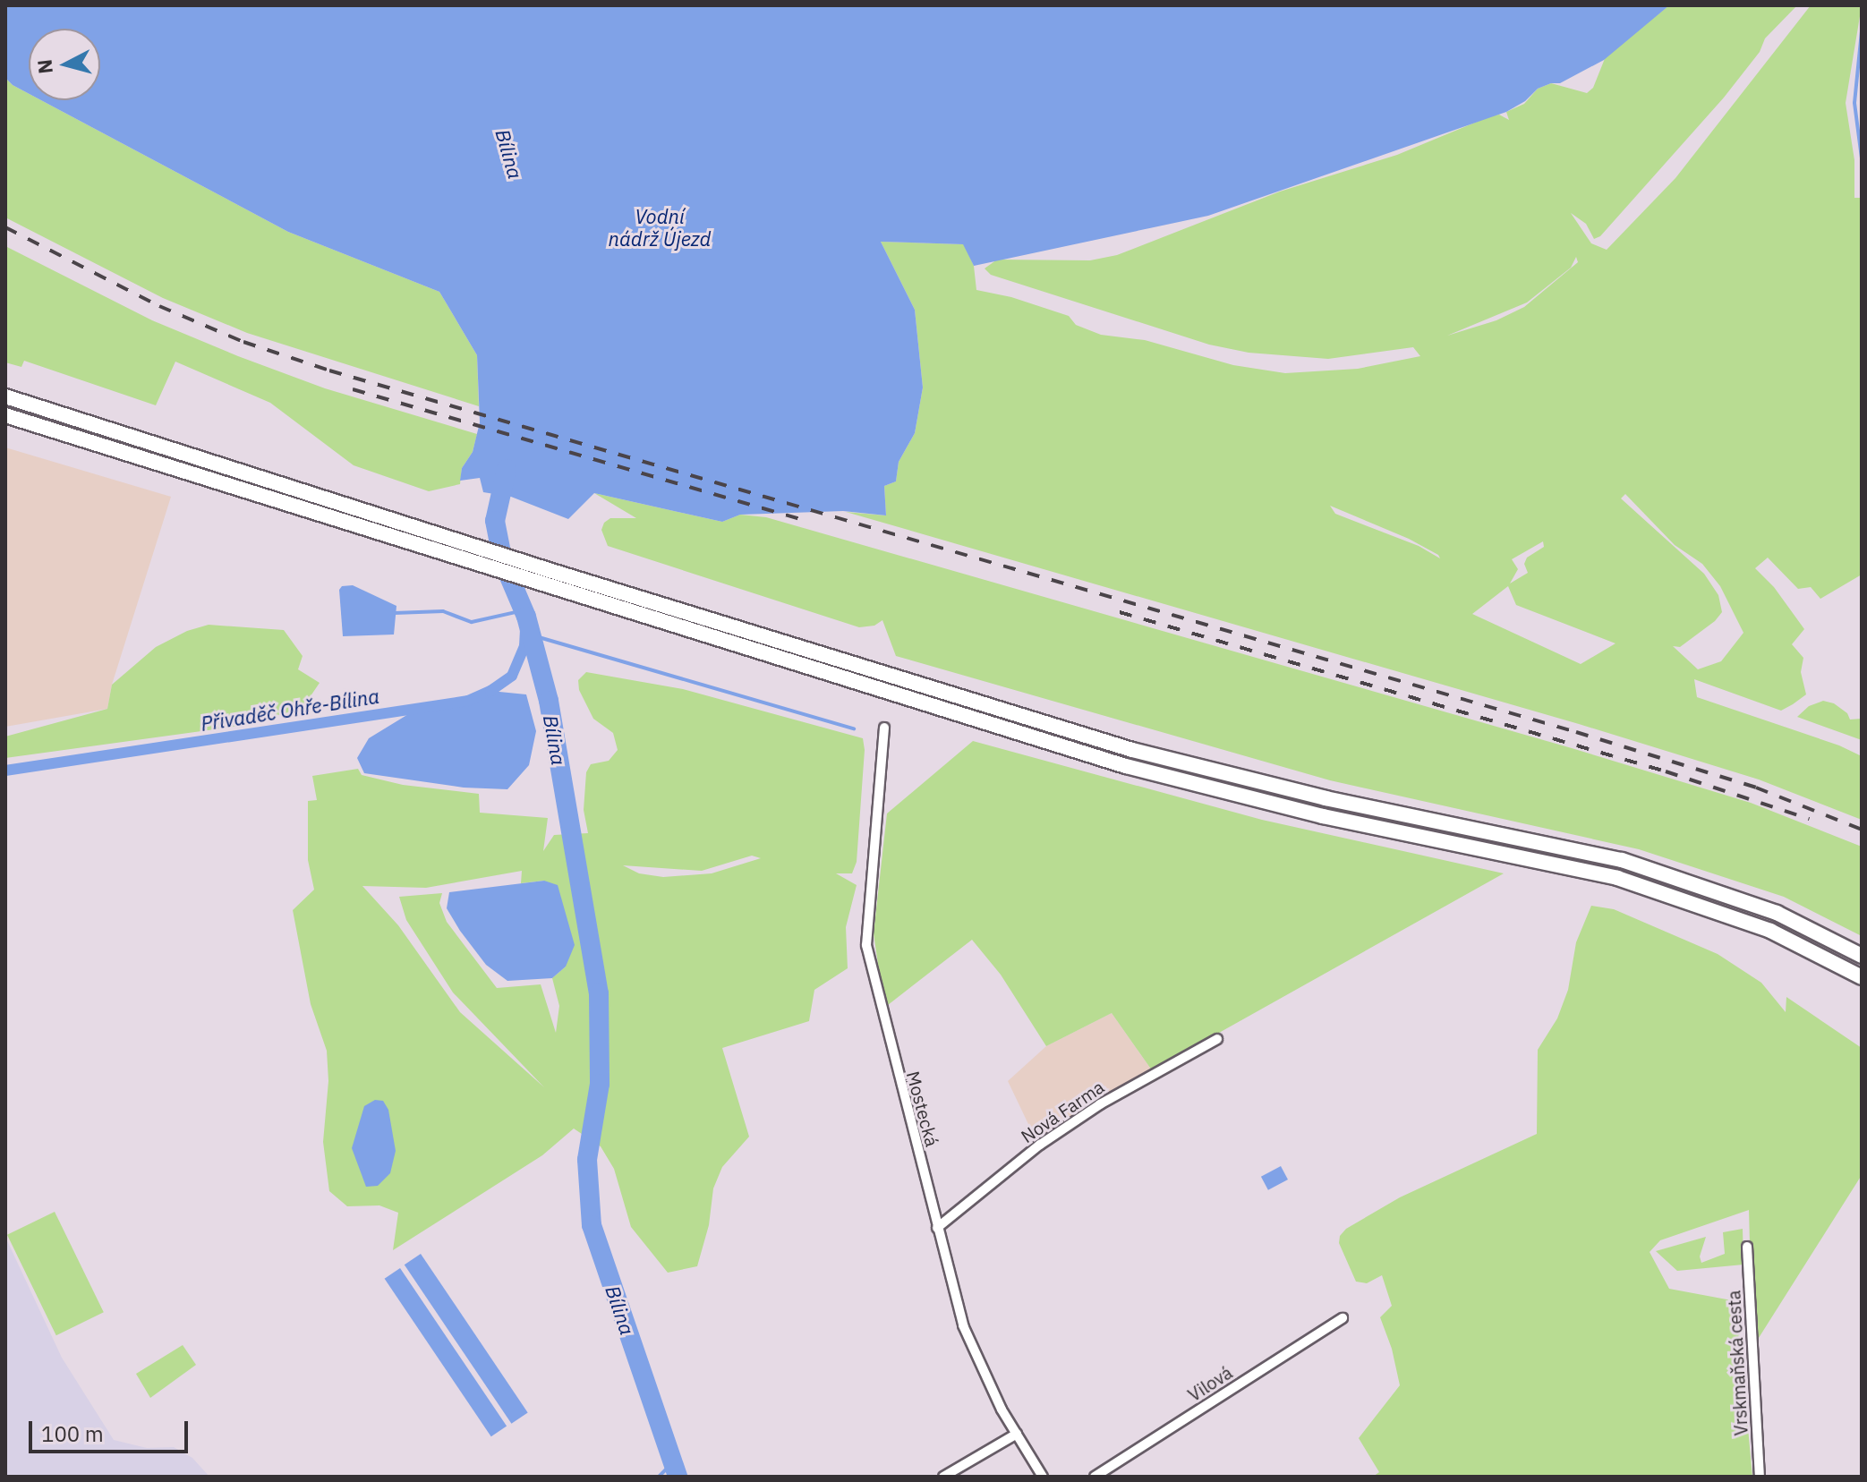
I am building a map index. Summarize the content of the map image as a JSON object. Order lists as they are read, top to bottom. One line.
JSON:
{"streets":{"street":["Mostecká","Nová Farma","Vrskmaňská cesta","Vilová"]},"crossings":[["Mostecká","Nová Farma"]],"water":["Bílina","Vodní nádrž Újezd","Přivaděč Ohře-Bílina"],"scale_bar":"100 m","north":"left"}
